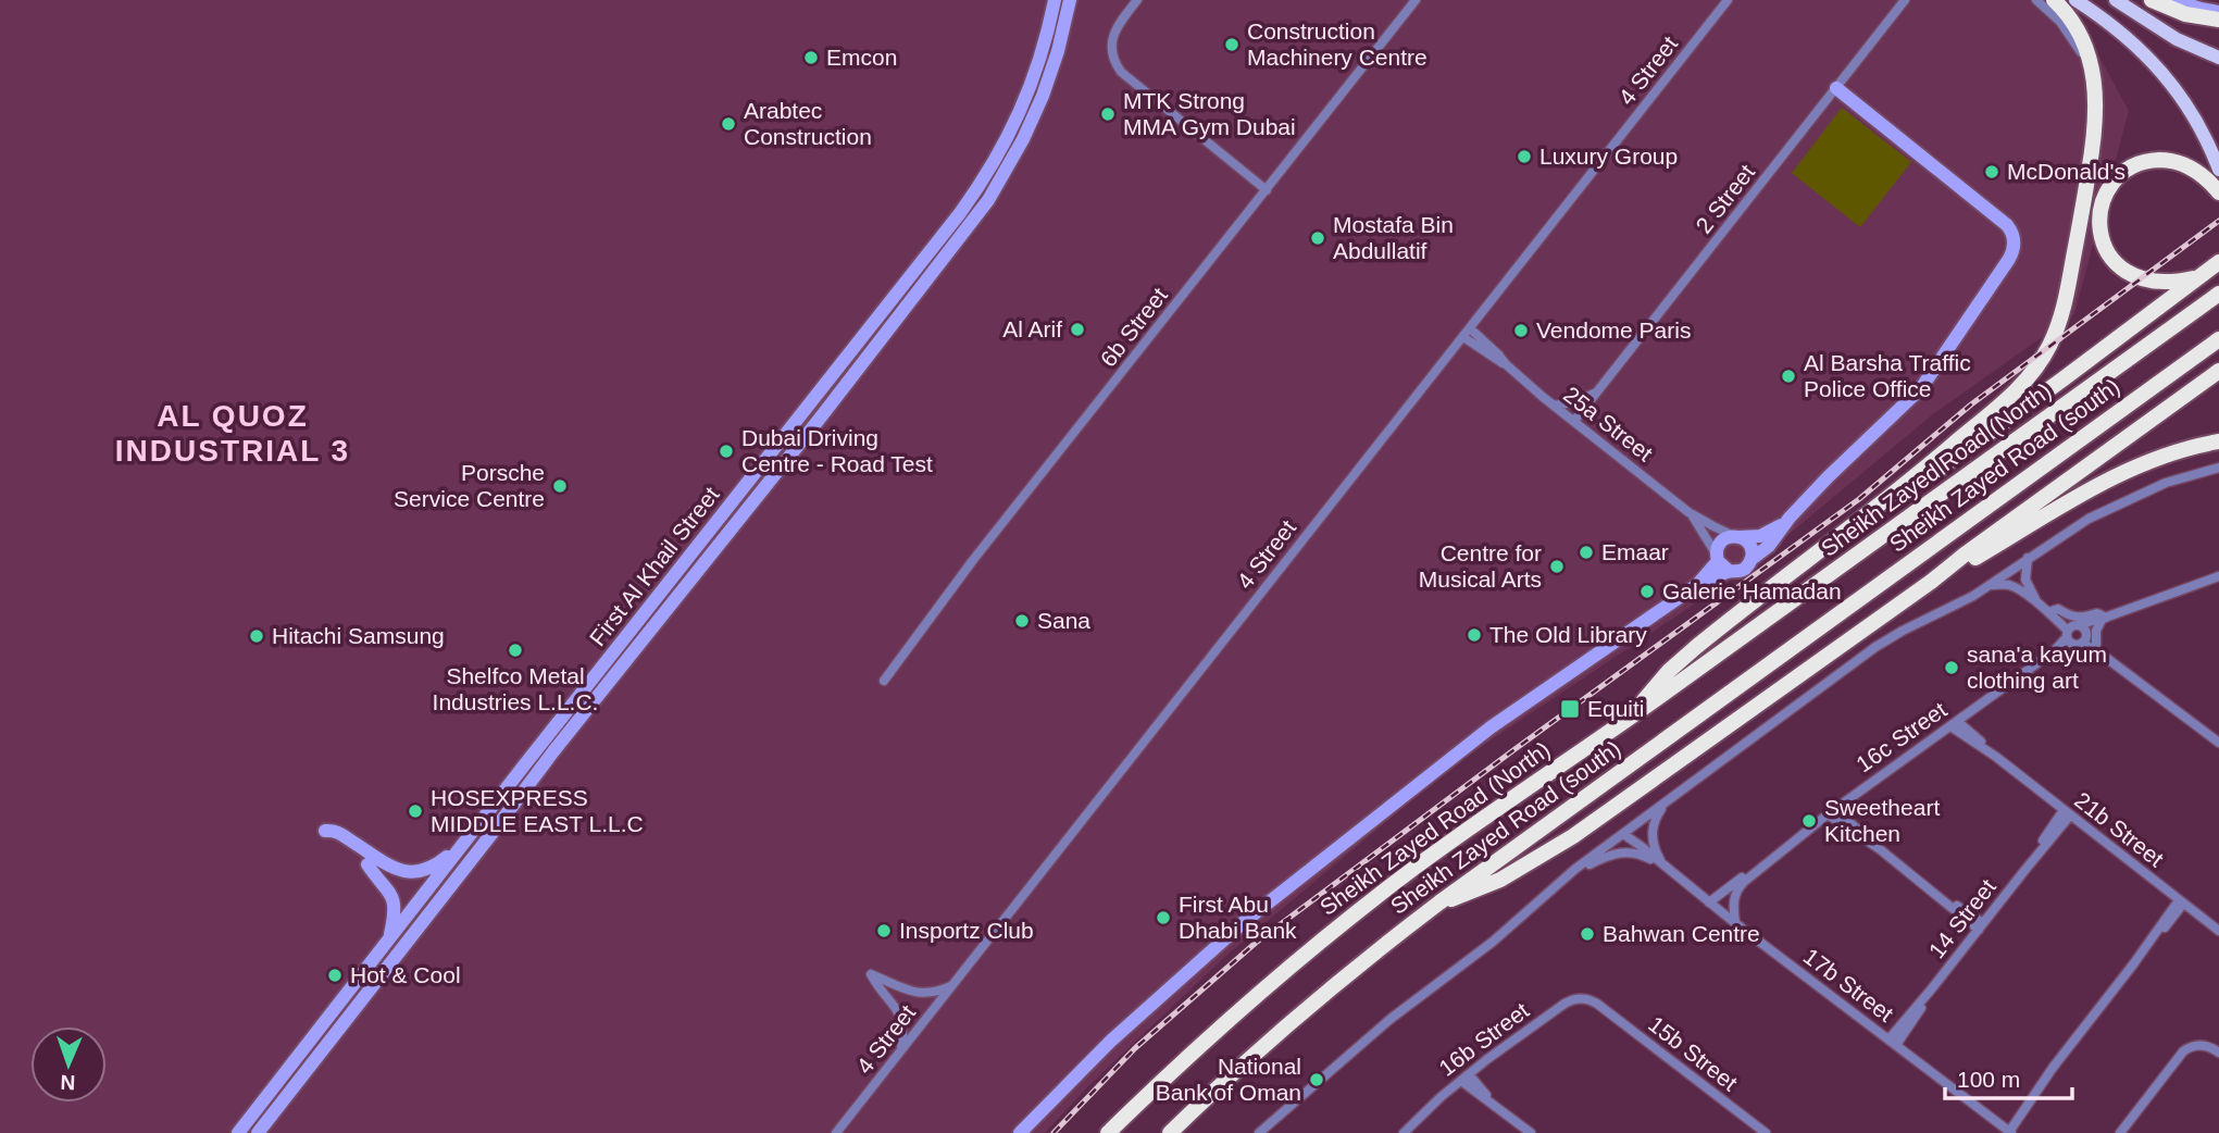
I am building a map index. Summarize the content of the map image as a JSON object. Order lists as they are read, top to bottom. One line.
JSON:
{"streets":{"highway":["Sheikh Zayed Road (south)","Sheikh Zayed Road (North)"],"main road":["First Al Khail Street"],"street":["4 Street","2 Street","6b Street","25a Street","16c Street","21b Street","14 Street","17b Street","16b Street","15b Street"]},"crossings":[["4 Street","25a Street"],["2 Street","25a Street"],["16c Street","21b Street"],["16c Street","17b Street"],["21b Street","14 Street"],["14 Street","17b Street"],["16b Street","15b Street"]],"districts":["AL QUOZ INDUSTRIAL 3"],"places":{"other":["Construction Machinery Centre","Emcon","MTK Strong MMA Gym Dubai","Arabtec Construction","Luxury Group","McDonald's","Mostafa Bin Abdullatif","Al Arif","Vendome Paris","Al Barsha Traffic Police Office","Dubai Driving Centre - Road Test","Porsche Service Centre","Emaar","Centre for Musical Arts","Galerie Hamadan","Sana","The Old Library","Hitachi Samsung","Shelfco Metal Industries L.L.C.","sana'a kayum clothing art","HOSEXPRESS MIDDLE EAST L.L.C","Sweetheart Kitchen","First Abu Dhabi Bank","Insportz Club","Bahwan Centre","Hot & Cool","National Bank of Oman"],"transit":["Equiti"]},"scale_bar":"100 m","north":"bottom"}
